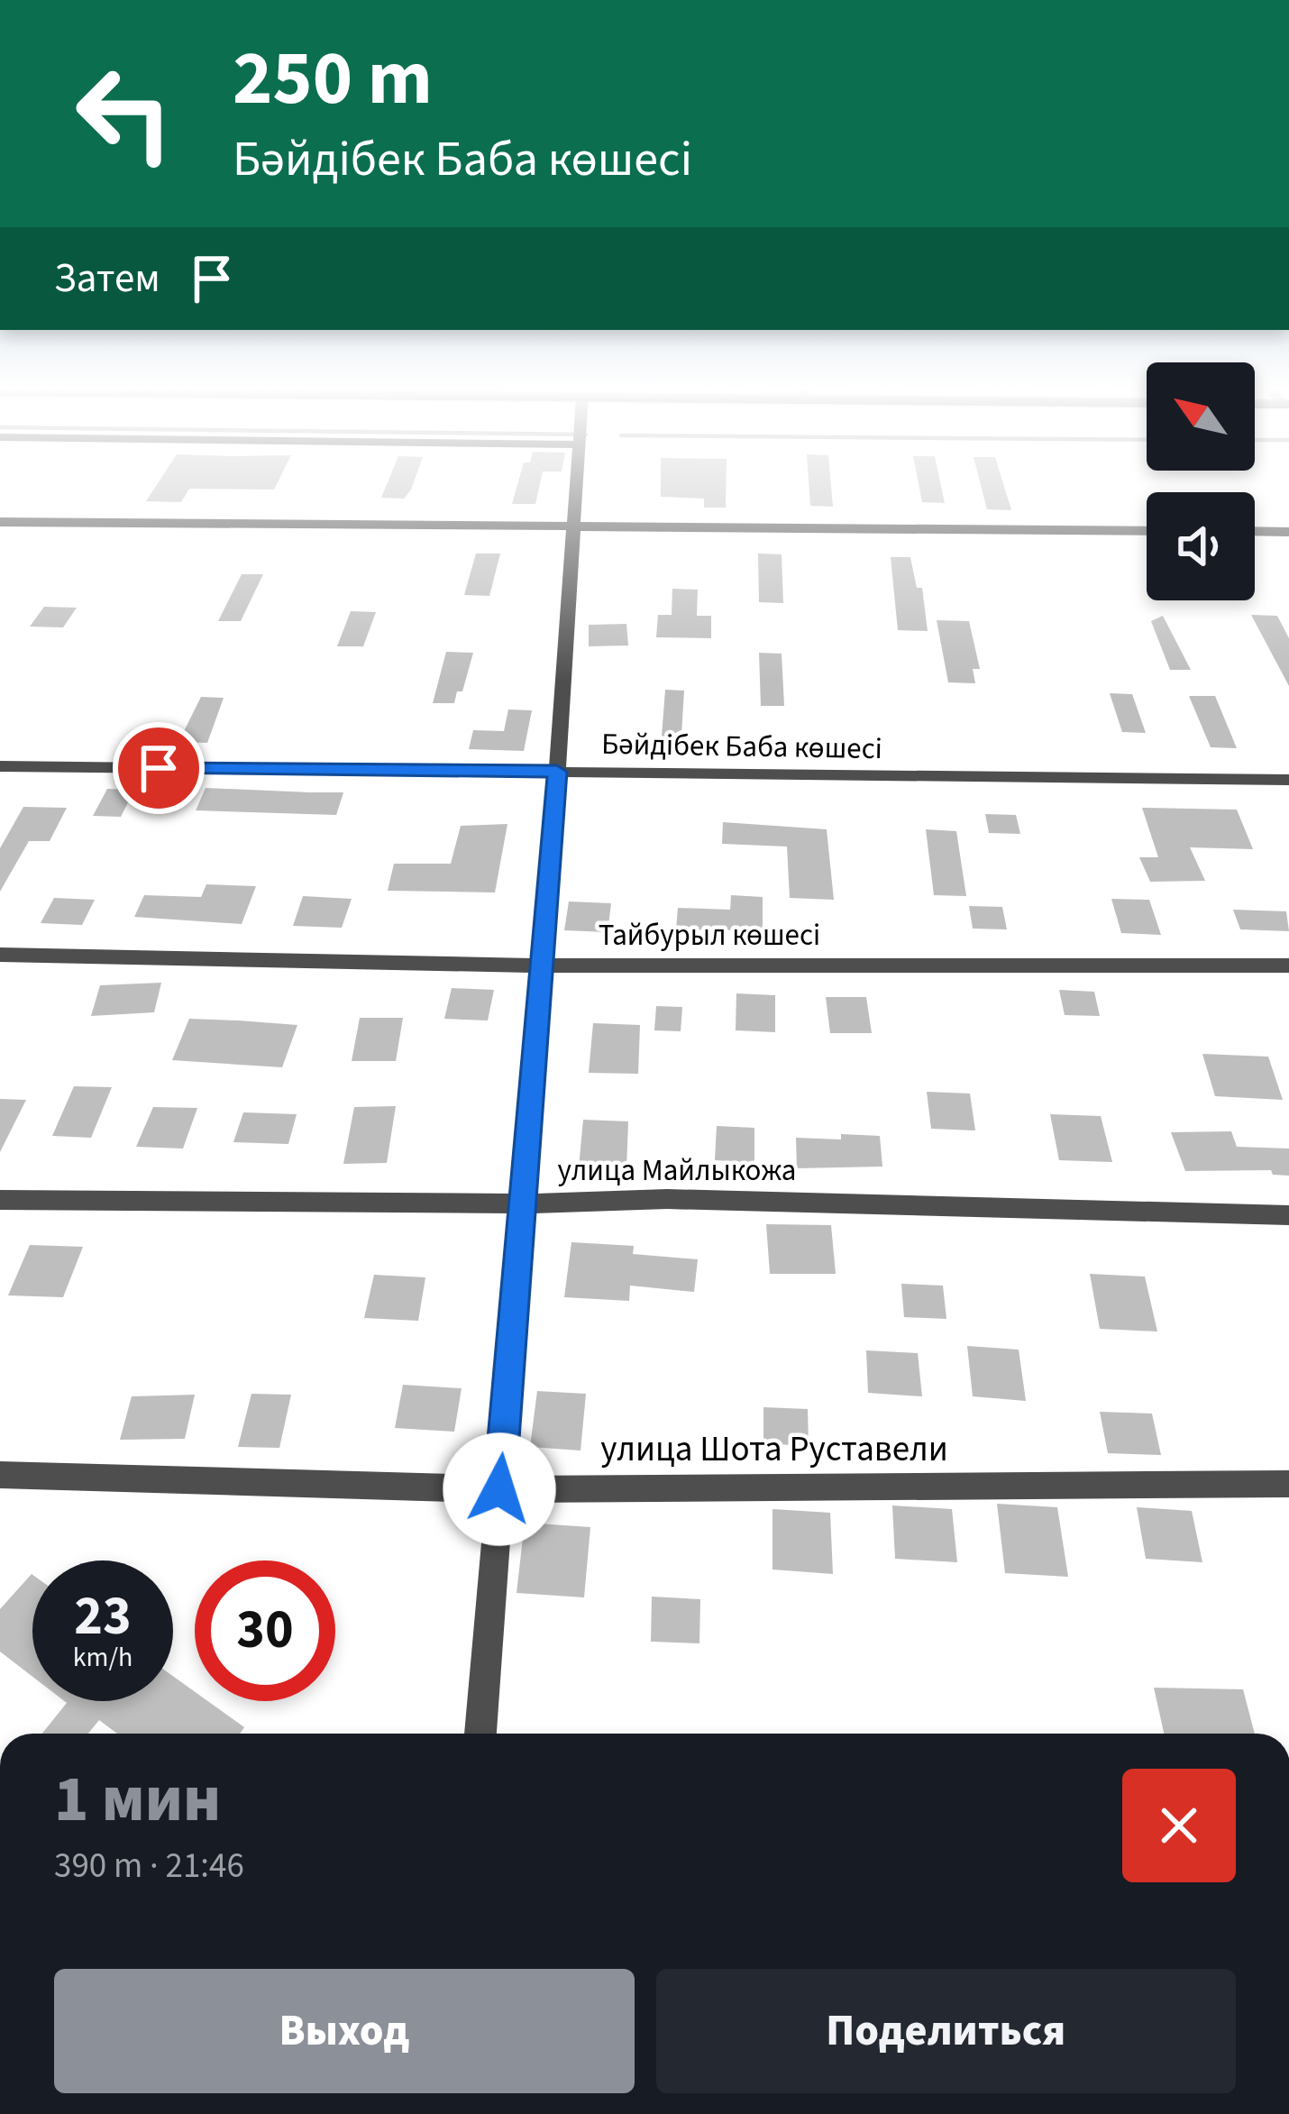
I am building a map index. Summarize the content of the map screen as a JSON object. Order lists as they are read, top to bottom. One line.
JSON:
{"streets":{"street":["Бәйдібек Баба көшесі","Тайбурыл көшесі","улица Майлыкожа","улица Шота Руставели"]},"north":"top left","page":{"turn":["250 m","Бәйдібек Баба көшесі"],"then":"Затем","speed":"23 km/h","limit":"30","heading":["1 мин","390 m · 21:46"],"buttons":["Выход","Поделиться"]}}
